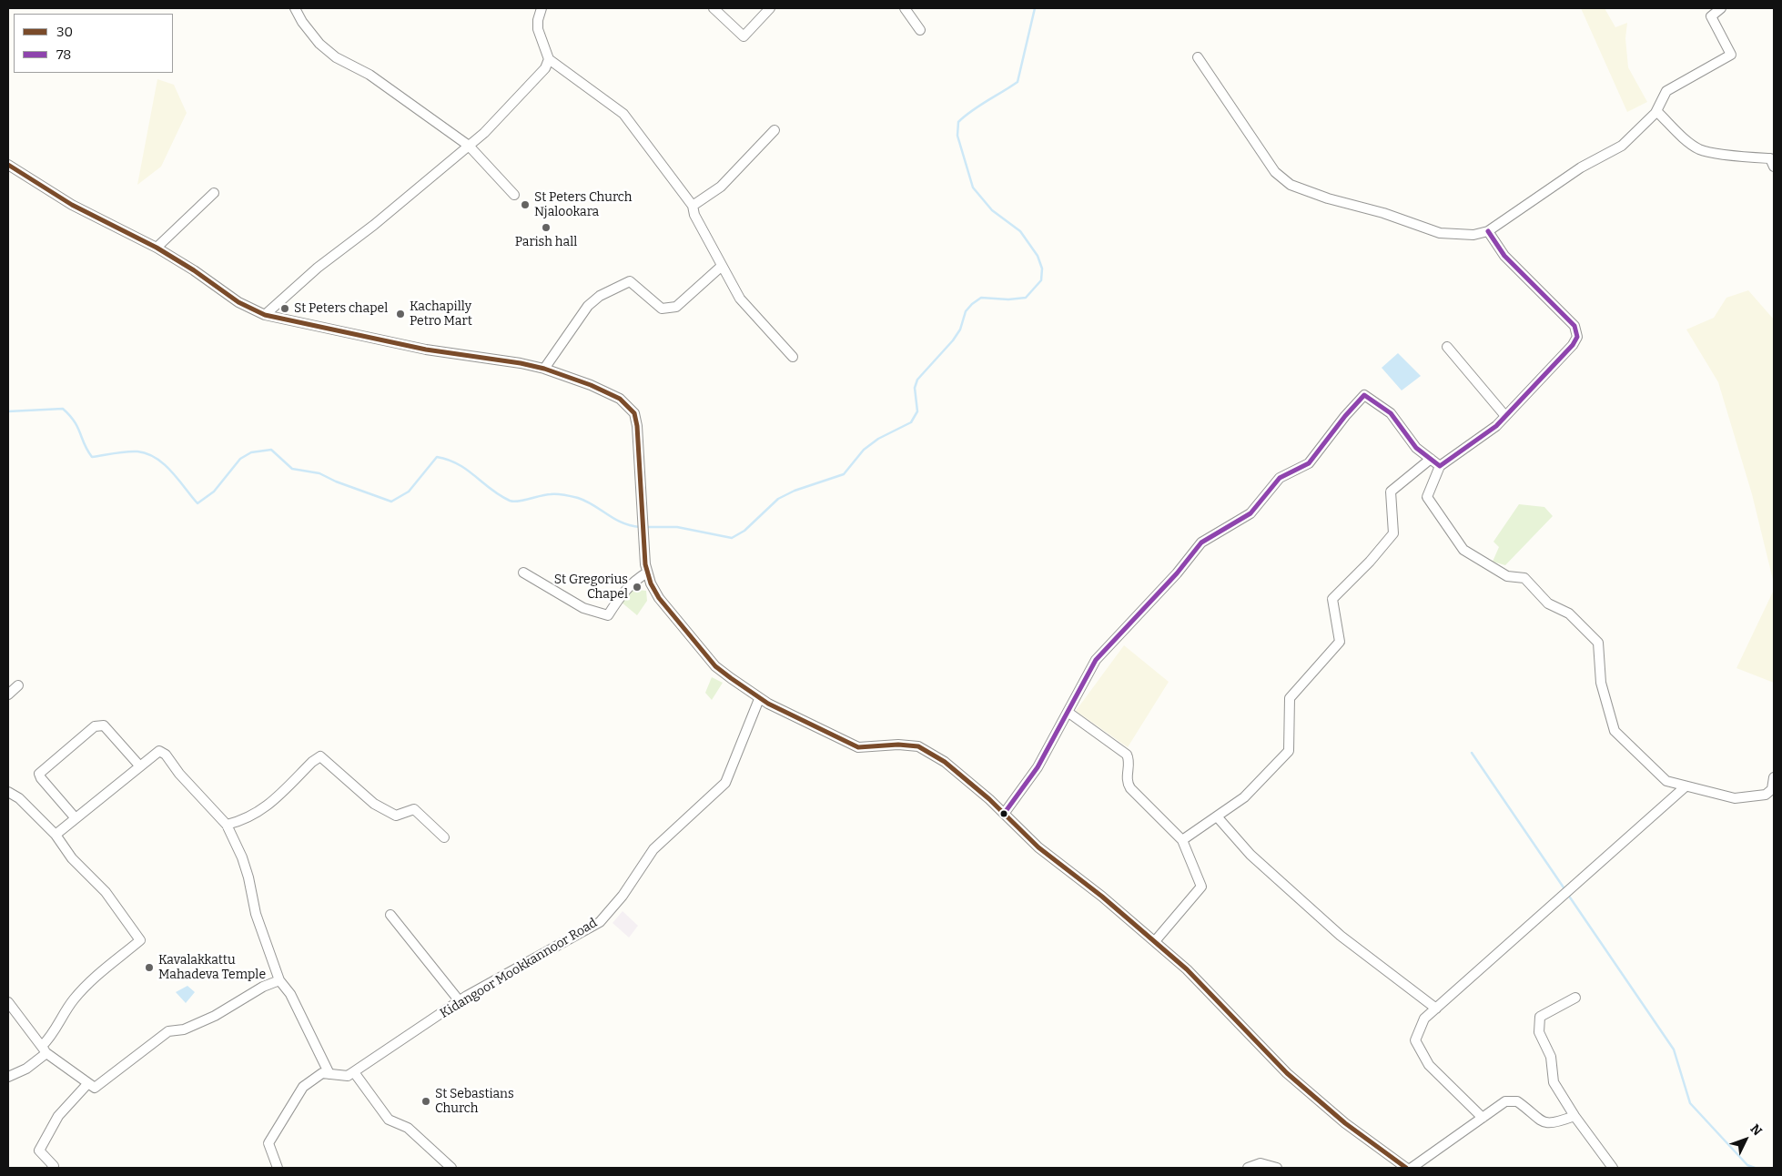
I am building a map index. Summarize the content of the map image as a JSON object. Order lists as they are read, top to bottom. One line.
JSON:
{"streets":{"street":["Kidangoor Mookkannoor Road"]},"places":["St Peters Church Njalookara","Parish hall","St Peters chapel","Kachapilly Petro Mart","St Gregorius Chapel","Kavalakkattu Mahadeva Temple","St Sebastians Church"],"lines":["transit line 30","transit line 78"],"legend":["30","78"],"north":"top right"}
